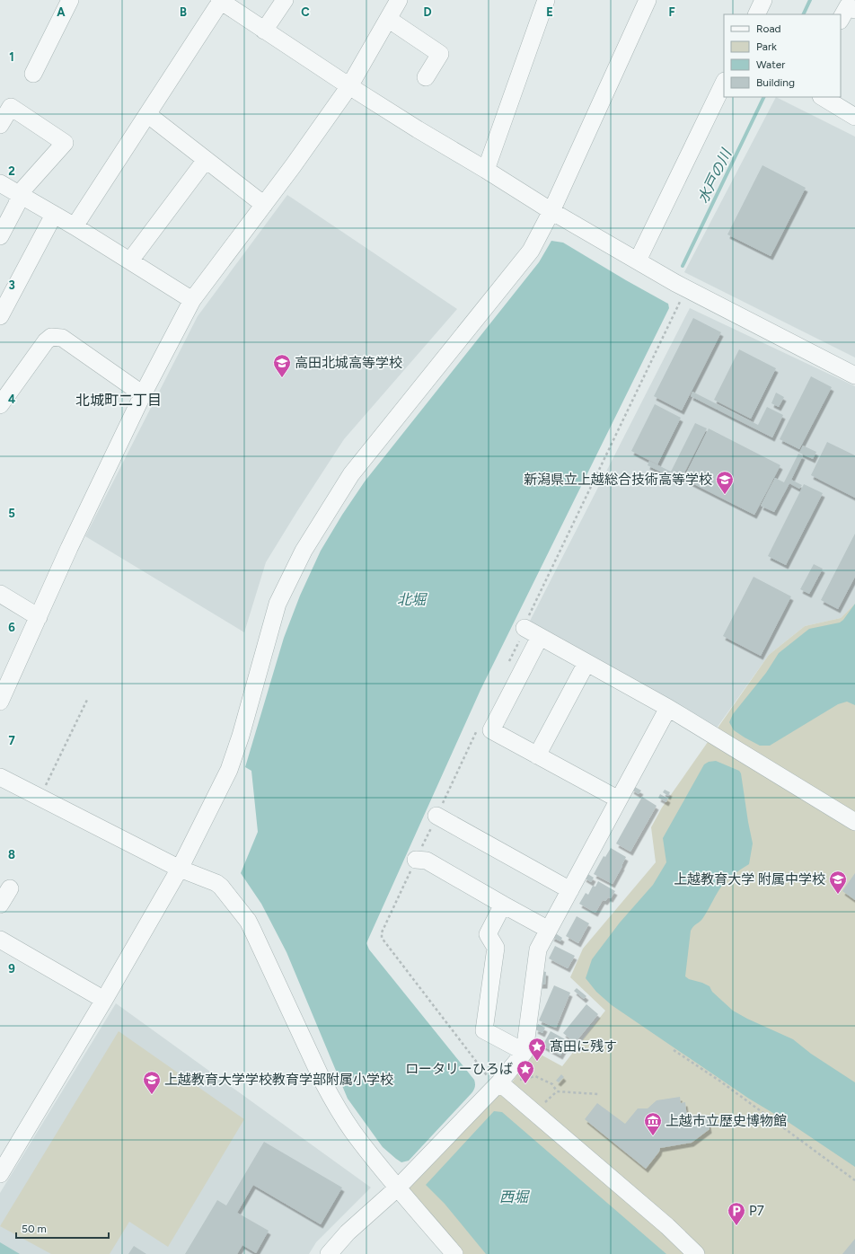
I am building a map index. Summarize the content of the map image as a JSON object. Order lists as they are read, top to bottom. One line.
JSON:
{"districts":["北城町二丁目"],"water":["水戸の川","北堀","西堀"],"places":{"school or university":["高田北城高等学校","新潟県立上越総合技術高等学校","上越教育大学 附属中学校","上越教育大学学校教育学部附属小学校"],"place":["髙田に残す","ロータリーひろば"],"museum":["上越市立歴史博物館"],"parking":["P7"]},"legend":["Road","Park","Water","Building"],"scale_bar":"50 m","grid":{"columns":["A","B","C","D","E","F"],"rows":["1","2","3","4","5","6","7","8","9"]}}
